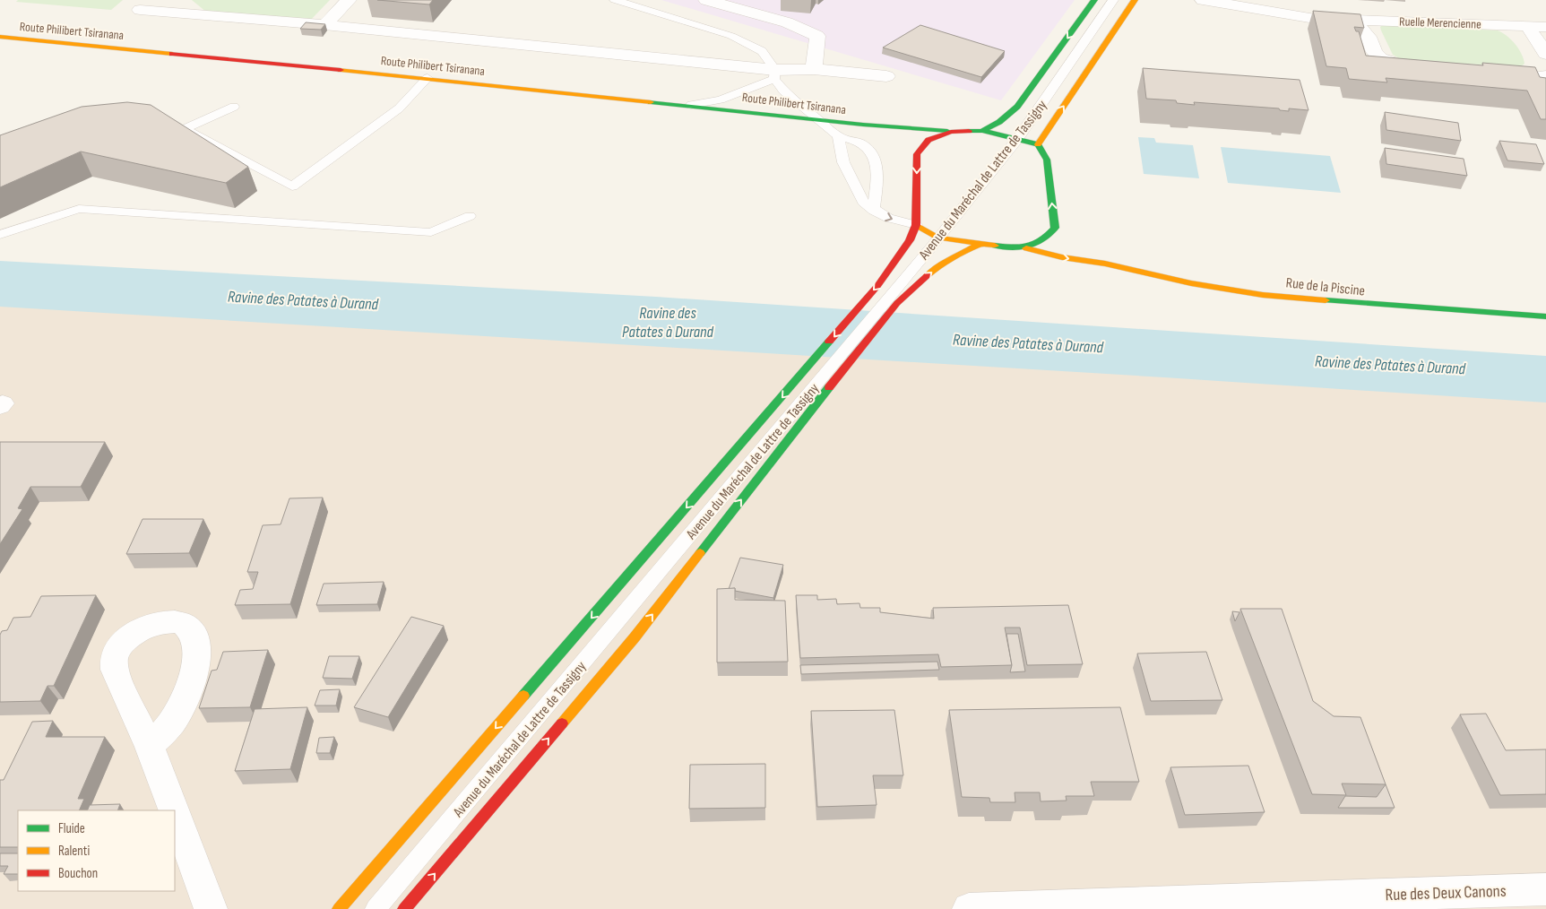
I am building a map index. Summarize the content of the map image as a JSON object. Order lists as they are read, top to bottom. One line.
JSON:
{"streets":{"main road":["Route Philibert Tsiranana","Avenue du Maréchal de Lattre de Tassigny","Rue de la Piscine"],"street":["Ruelle Merencienne","Rue des Deux Canons"]},"crossings":[["Avenue du Maréchal de Lattre de Tassigny","Rue de la Piscine"]],"water":["Ravine des Patates à Durand"],"legend":["Fluide","Ralenti","Bouchon"]}
